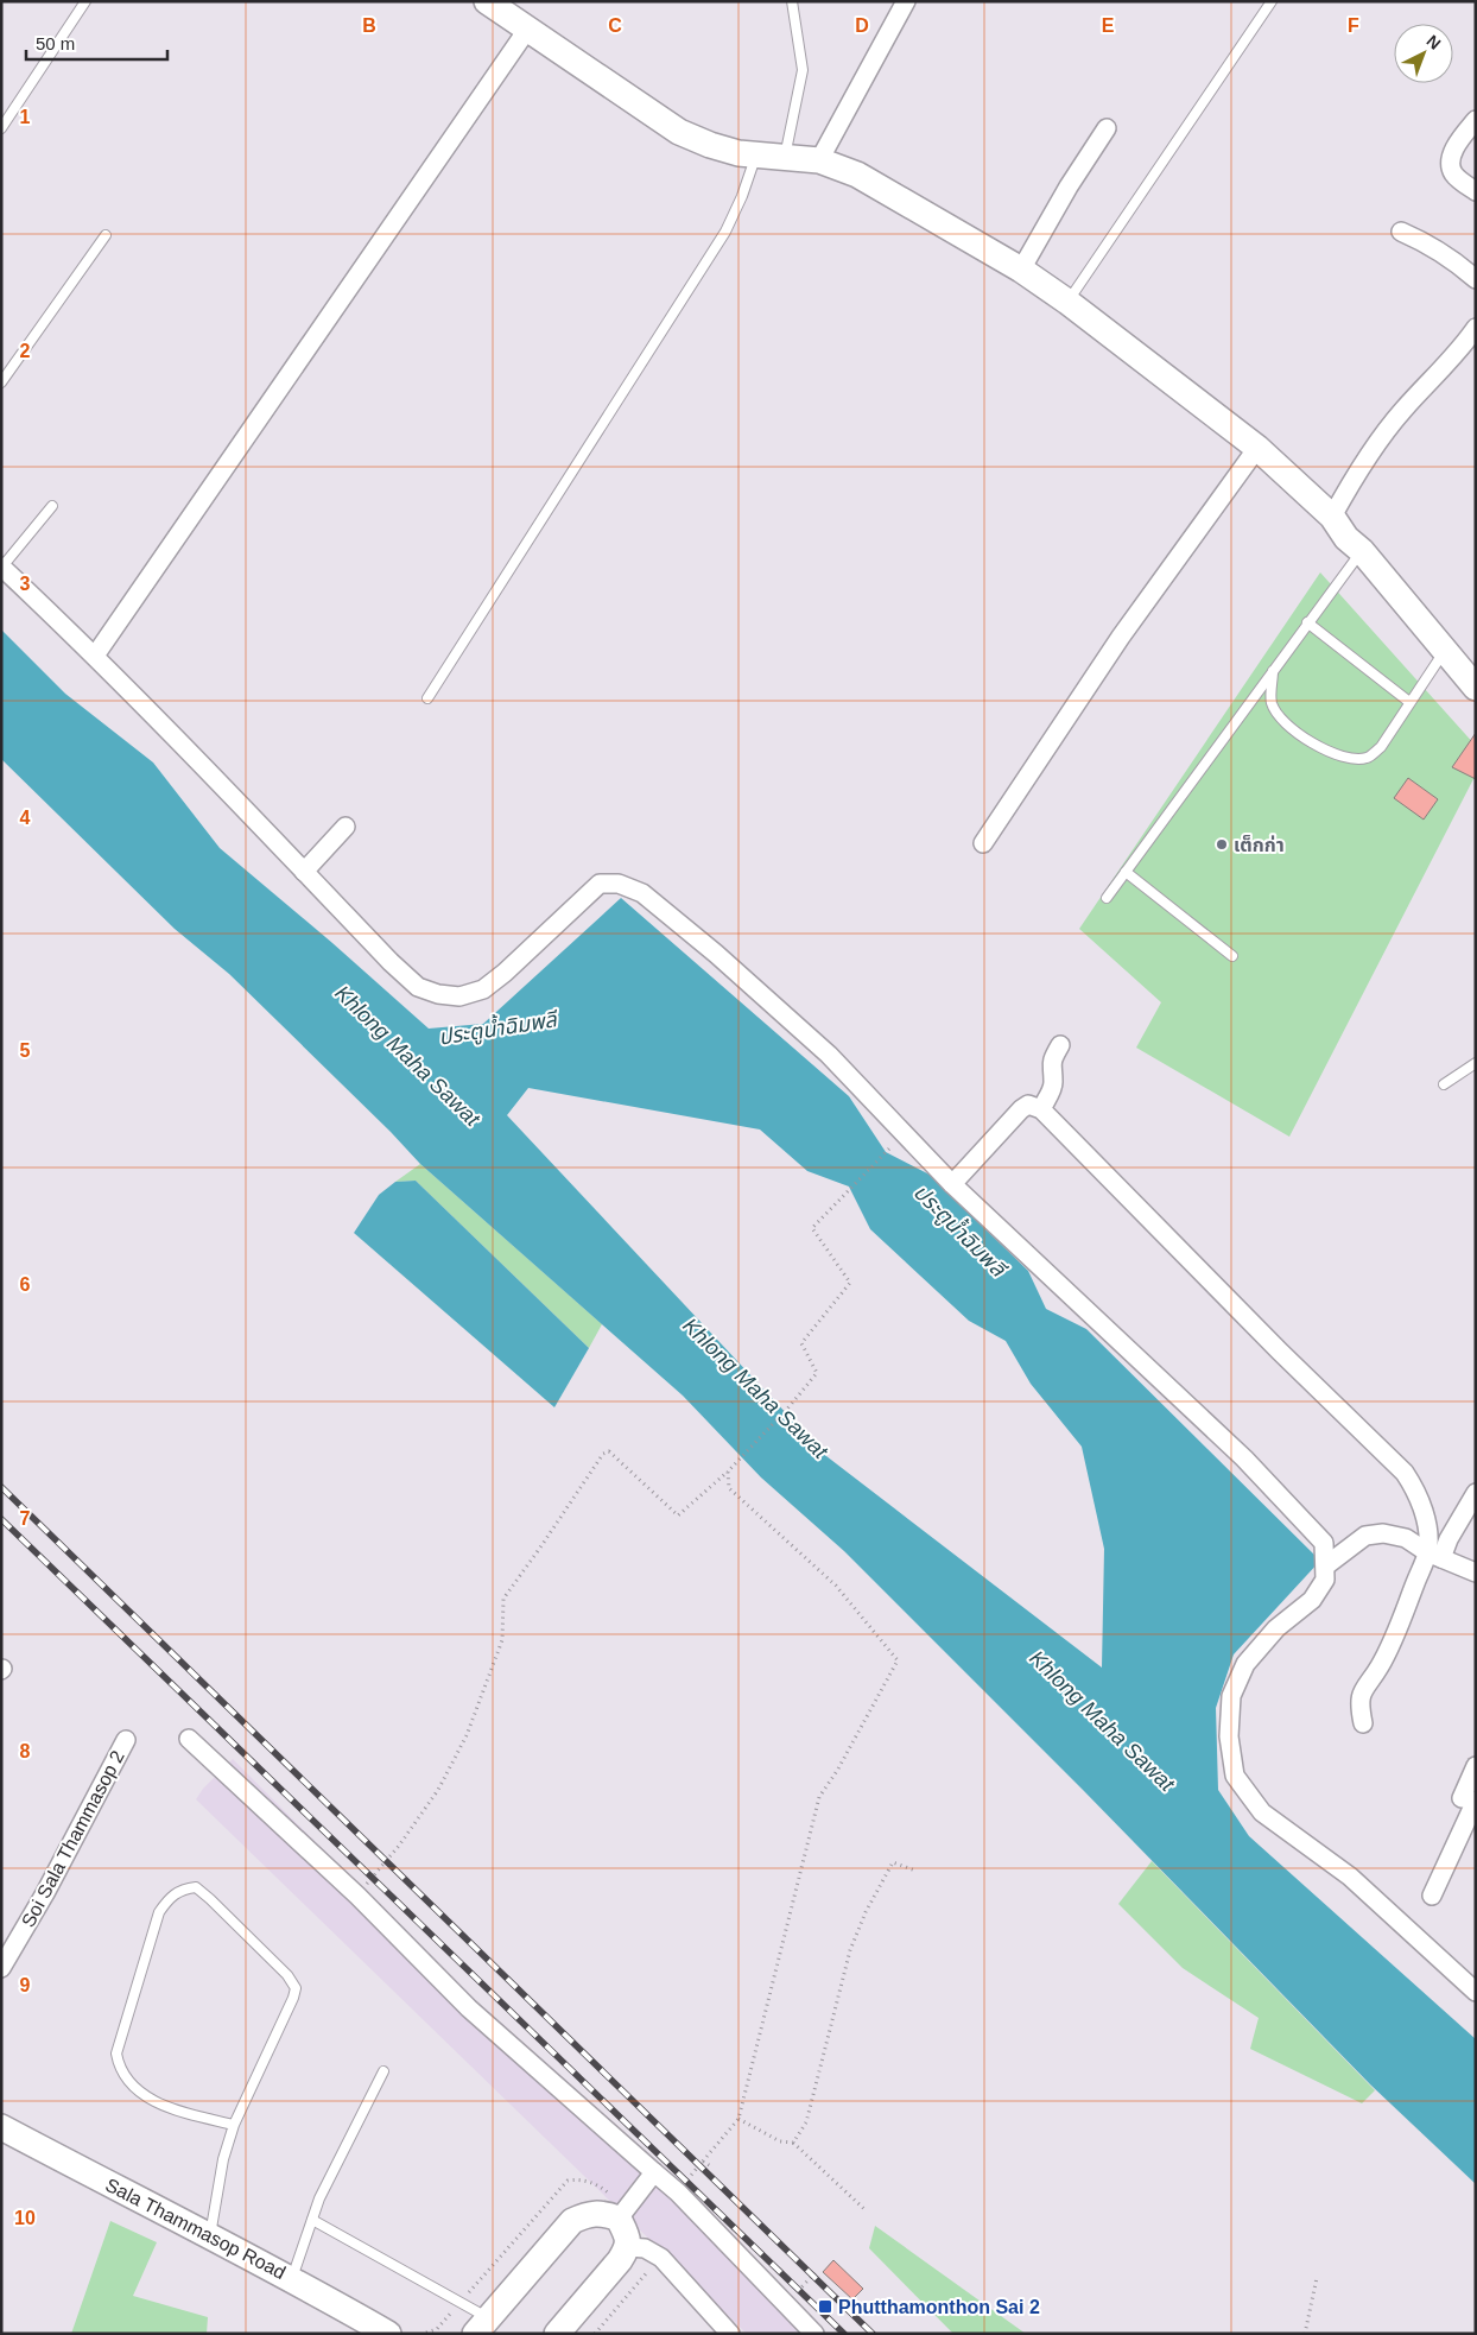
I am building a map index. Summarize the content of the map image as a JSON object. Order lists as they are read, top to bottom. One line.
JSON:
{"streets":{"street":["Soi Sala Thammasop 2","Sala Thammasop Road"]},"water":["ประตูน้ำฉิมพลี","Khlong Maha Sawat"],"places":{"other":["เต็กก่า"],"transit":["Phutthamonthon Sai 2"]},"scale_bar":"50 m","north":"top right","grid":{"columns":["B","C","D","E","F"],"rows":["1","2","3","4","5","6","7","8","9","10"]}}
